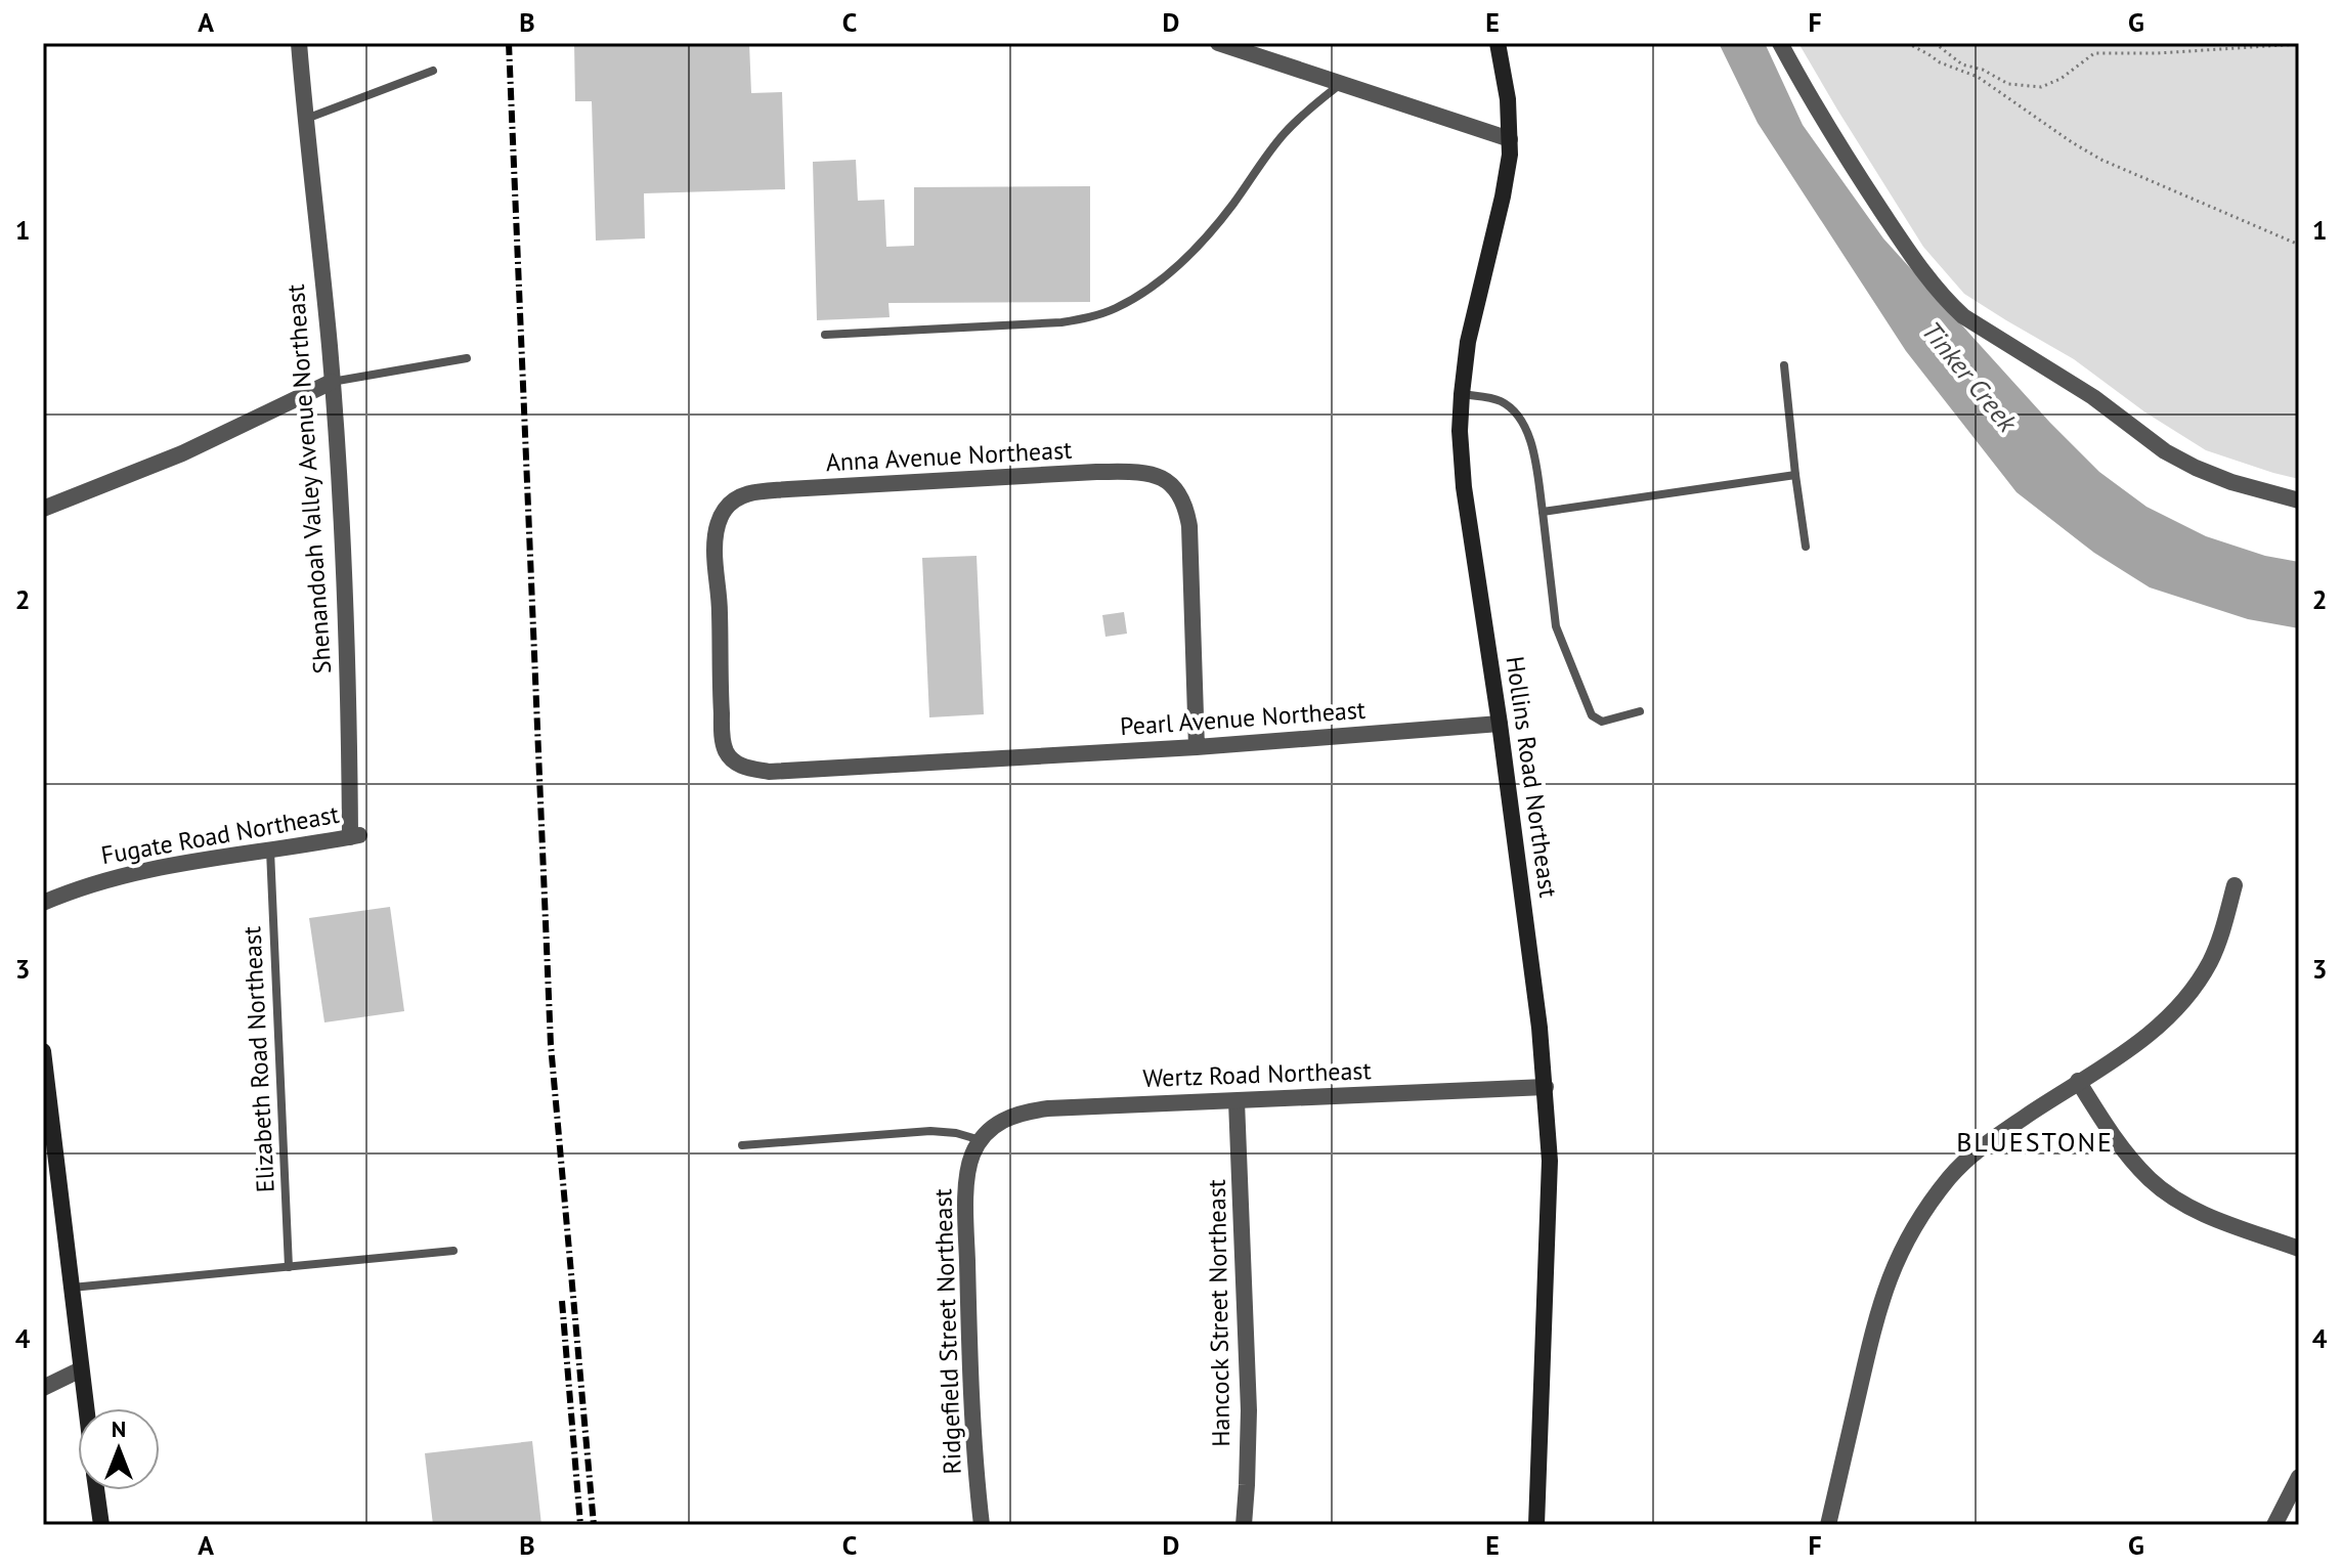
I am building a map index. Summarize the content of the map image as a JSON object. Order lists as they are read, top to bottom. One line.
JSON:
{"streets":{"main road":["Hollins Road Northeast"],"street":["Anna Avenue Northeast","Shenandoah Valley Avenue Northeast","Pearl Avenue Northeast","Fugate Road Northeast","Wertz Road Northeast","Hancock Street Northeast","Ridgefield Street Northeast"],"lane":["Elizabeth Road Northeast"]},"crossings":[["Anna Avenue Northeast","Pearl Avenue Northeast"],["Shenandoah Valley Avenue Northeast","Fugate Road Northeast"],["Pearl Avenue Northeast","Hollins Road Northeast"],["Hollins Road Northeast","Wertz Road Northeast"],["Fugate Road Northeast","Elizabeth Road Northeast"],["Wertz Road Northeast","Hancock Street Northeast"],["Wertz Road Northeast","Ridgefield Street Northeast"]],"districts":["BLUESTONE"],"water":["Tinker Creek"],"north":"top","grid":{"columns":["A","B","C","D","E","F","G"],"rows":["1","2","3","4"]}}
